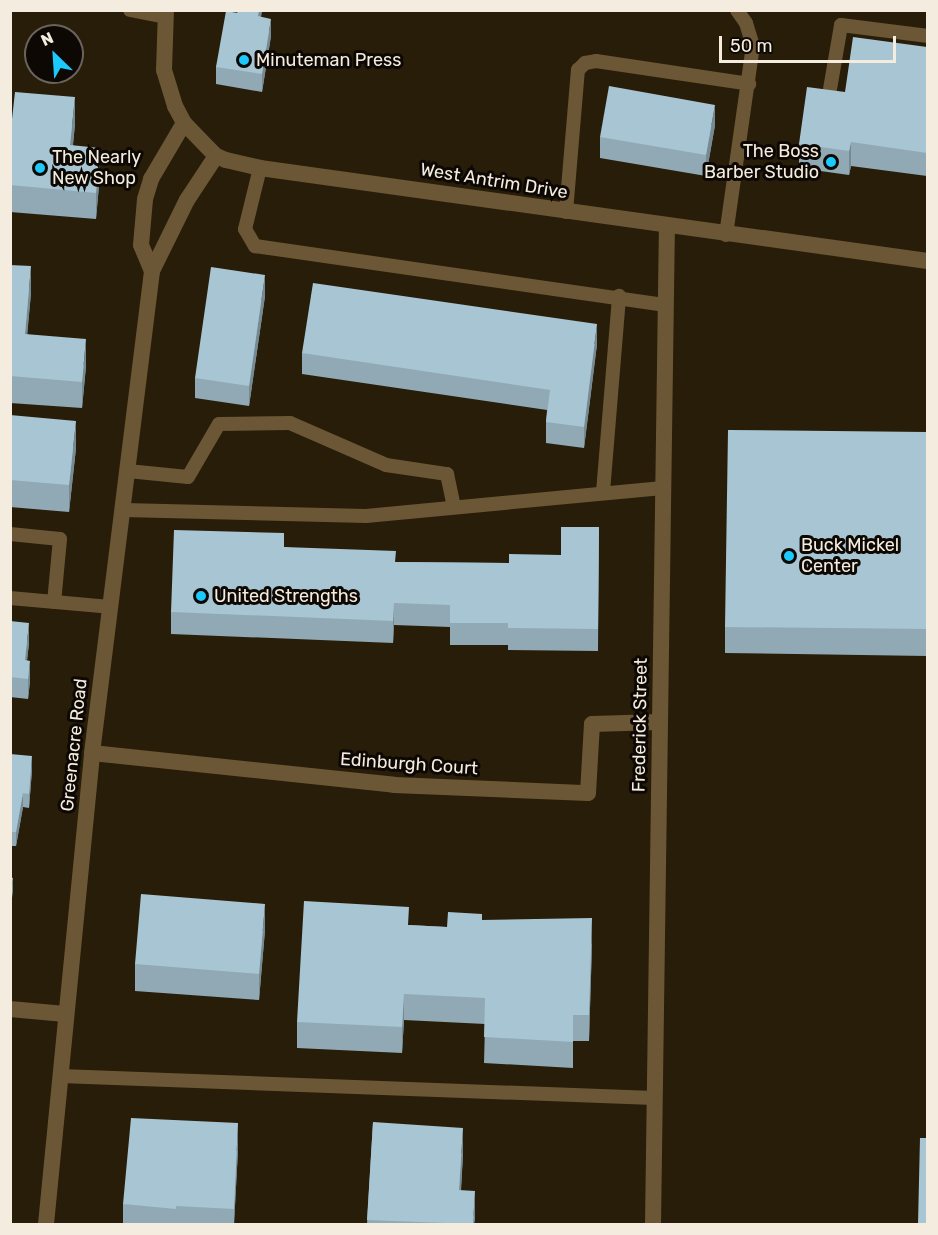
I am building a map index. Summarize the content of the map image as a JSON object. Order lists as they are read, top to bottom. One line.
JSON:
{"streets":{"street":["West Antrim Drive","Frederick Street","Greenacre Road","Edinburgh Court"]},"crossings":[["West Antrim Drive","Frederick Street"],["West Antrim Drive","Greenacre Road"],["Frederick Street","Edinburgh Court"],["Greenacre Road","Edinburgh Court"]],"places":["Minuteman Press","The Boss Barber Studio","The Nearly New Shop","Buck Mickel Center","United Strengths"],"scale_bar":"50 m","north":"top left"}
